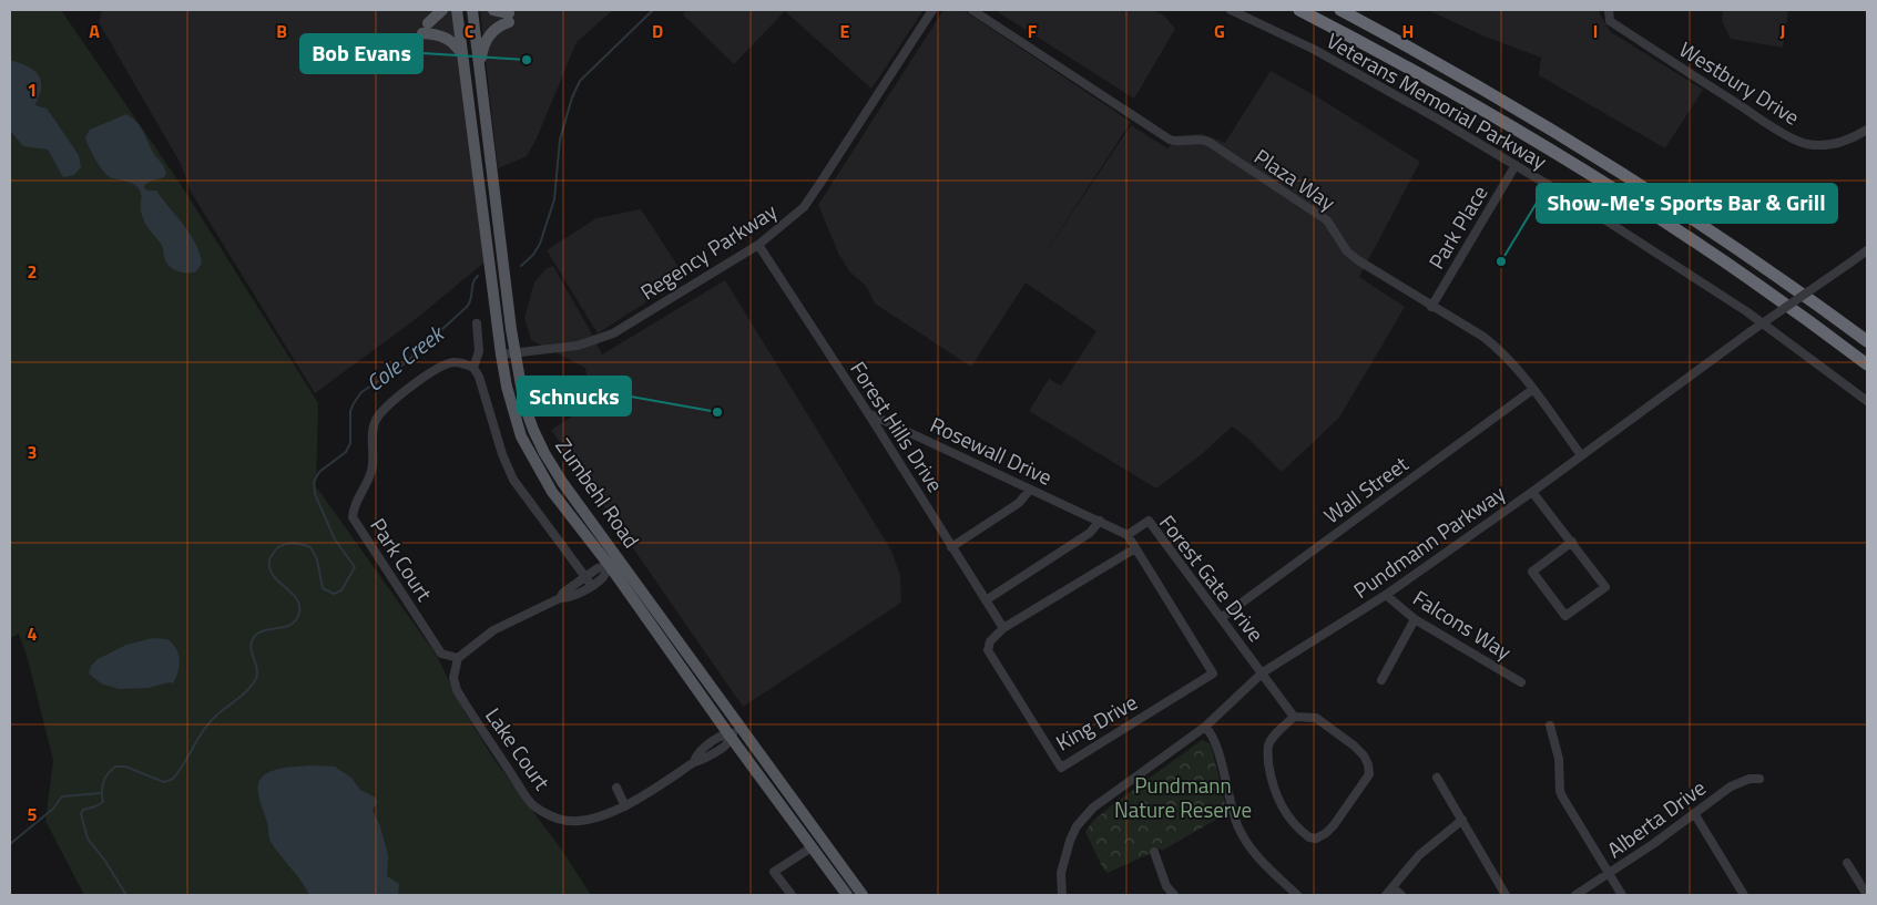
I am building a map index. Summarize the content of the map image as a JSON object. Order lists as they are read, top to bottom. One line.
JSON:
{"streets":{"main road":["Zumbehl Road"],"street":["Westbury Drive","Veterans Memorial Parkway","Plaza Way","Park Place","Regency Parkway","Forest Hills Drive","Rosewall Drive","Wall Street","Pundmann Parkway","Park Court","Forest Gate Drive","Falcons Way","King Drive","Lake Court","Alberta Drive"]},"crossings":[["Veterans Memorial Parkway","Park Place"],["Plaza Way","Park Place"],["Plaza Way","Wall Street"],["Plaza Way","Pundmann Parkway"],["Regency Parkway","Forest Hills Drive"],["Regency Parkway","Zumbehl Road"],["Forest Hills Drive","Rosewall Drive"],["Forest Hills Drive","King Drive"],["Rosewall Drive","Forest Gate Drive"],["Wall Street","Forest Gate Drive"],["Zumbehl Road","Lake Court"],["Pundmann Parkway","Forest Gate Drive"],["Pundmann Parkway","Falcons Way"],["Park Court","Lake Court"]],"water":["Cole Creek"],"parks":["Pundmann Nature Reserve"],"places":["Bob Evans","Show-Me's Sports Bar & Grill","Schnucks"],"grid":{"columns":["A","B","C","D","E","F","G","H","I","J"],"rows":["1","2","3","4","5"]}}
